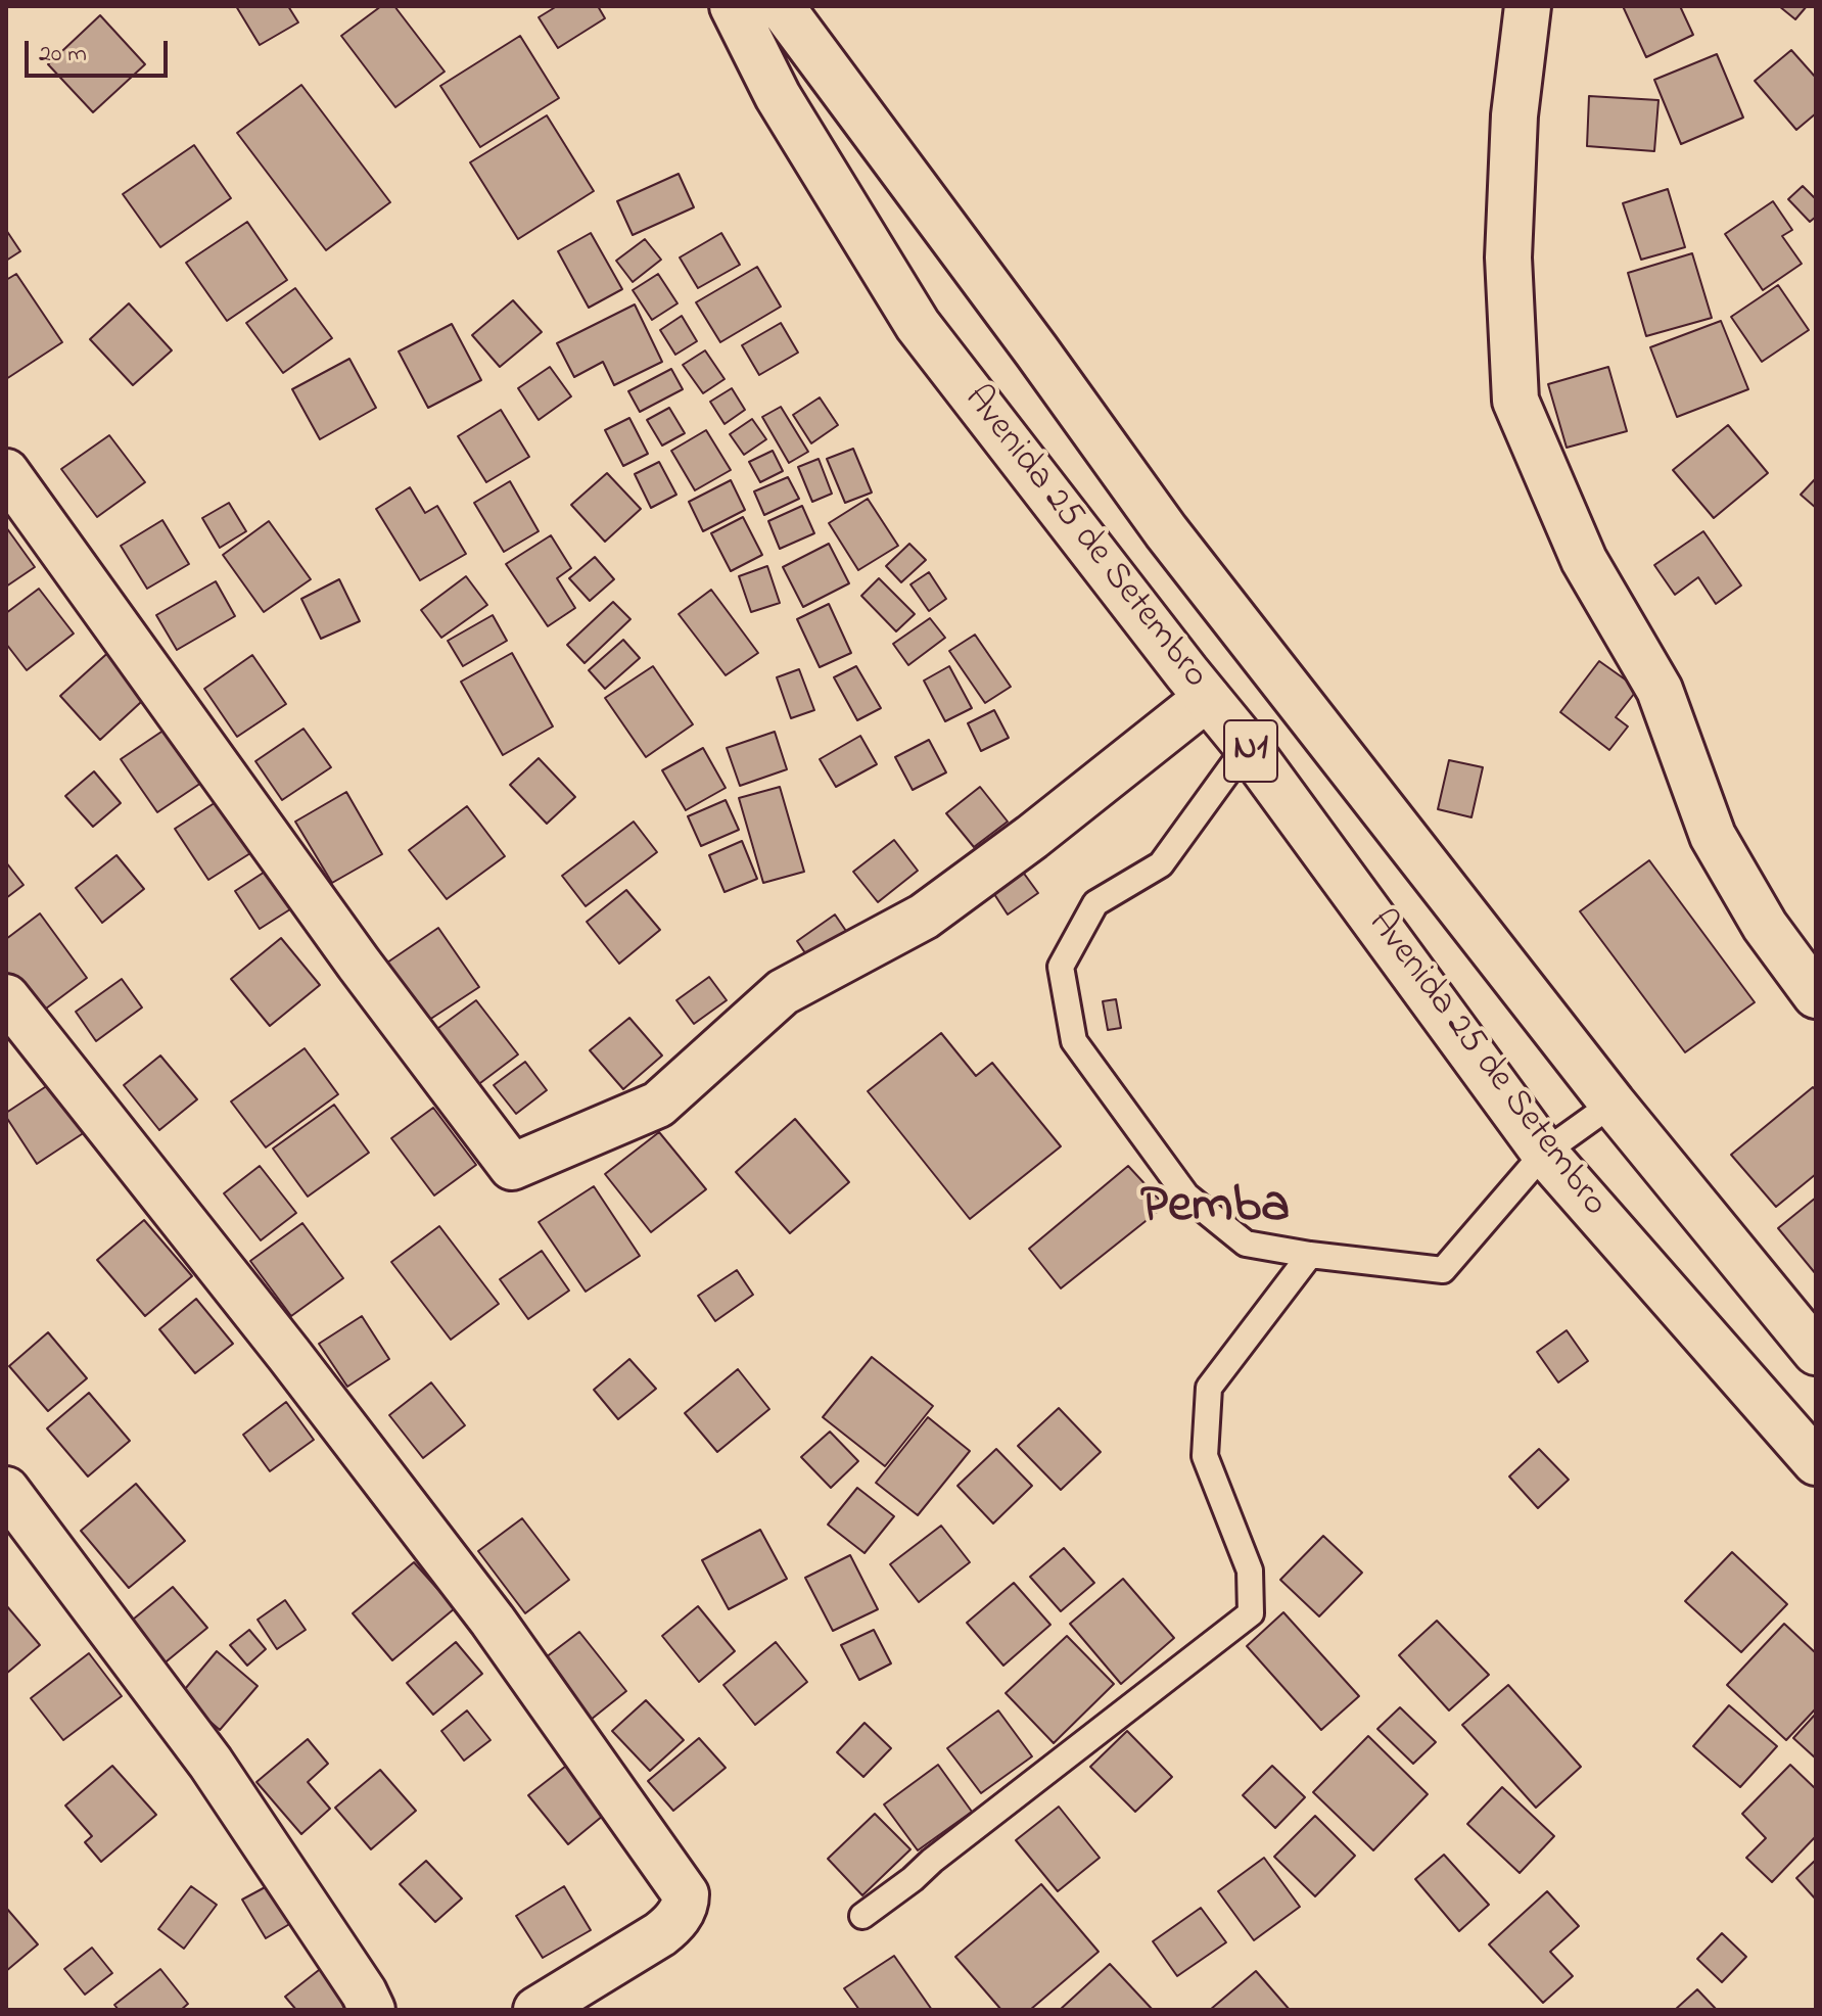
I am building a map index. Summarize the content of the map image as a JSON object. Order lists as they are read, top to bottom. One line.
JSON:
{"streets":{"main road":["Avenida 25 de Setembro","N1"]},"districts":["Pemba"],"scale_bar":"20 m"}
